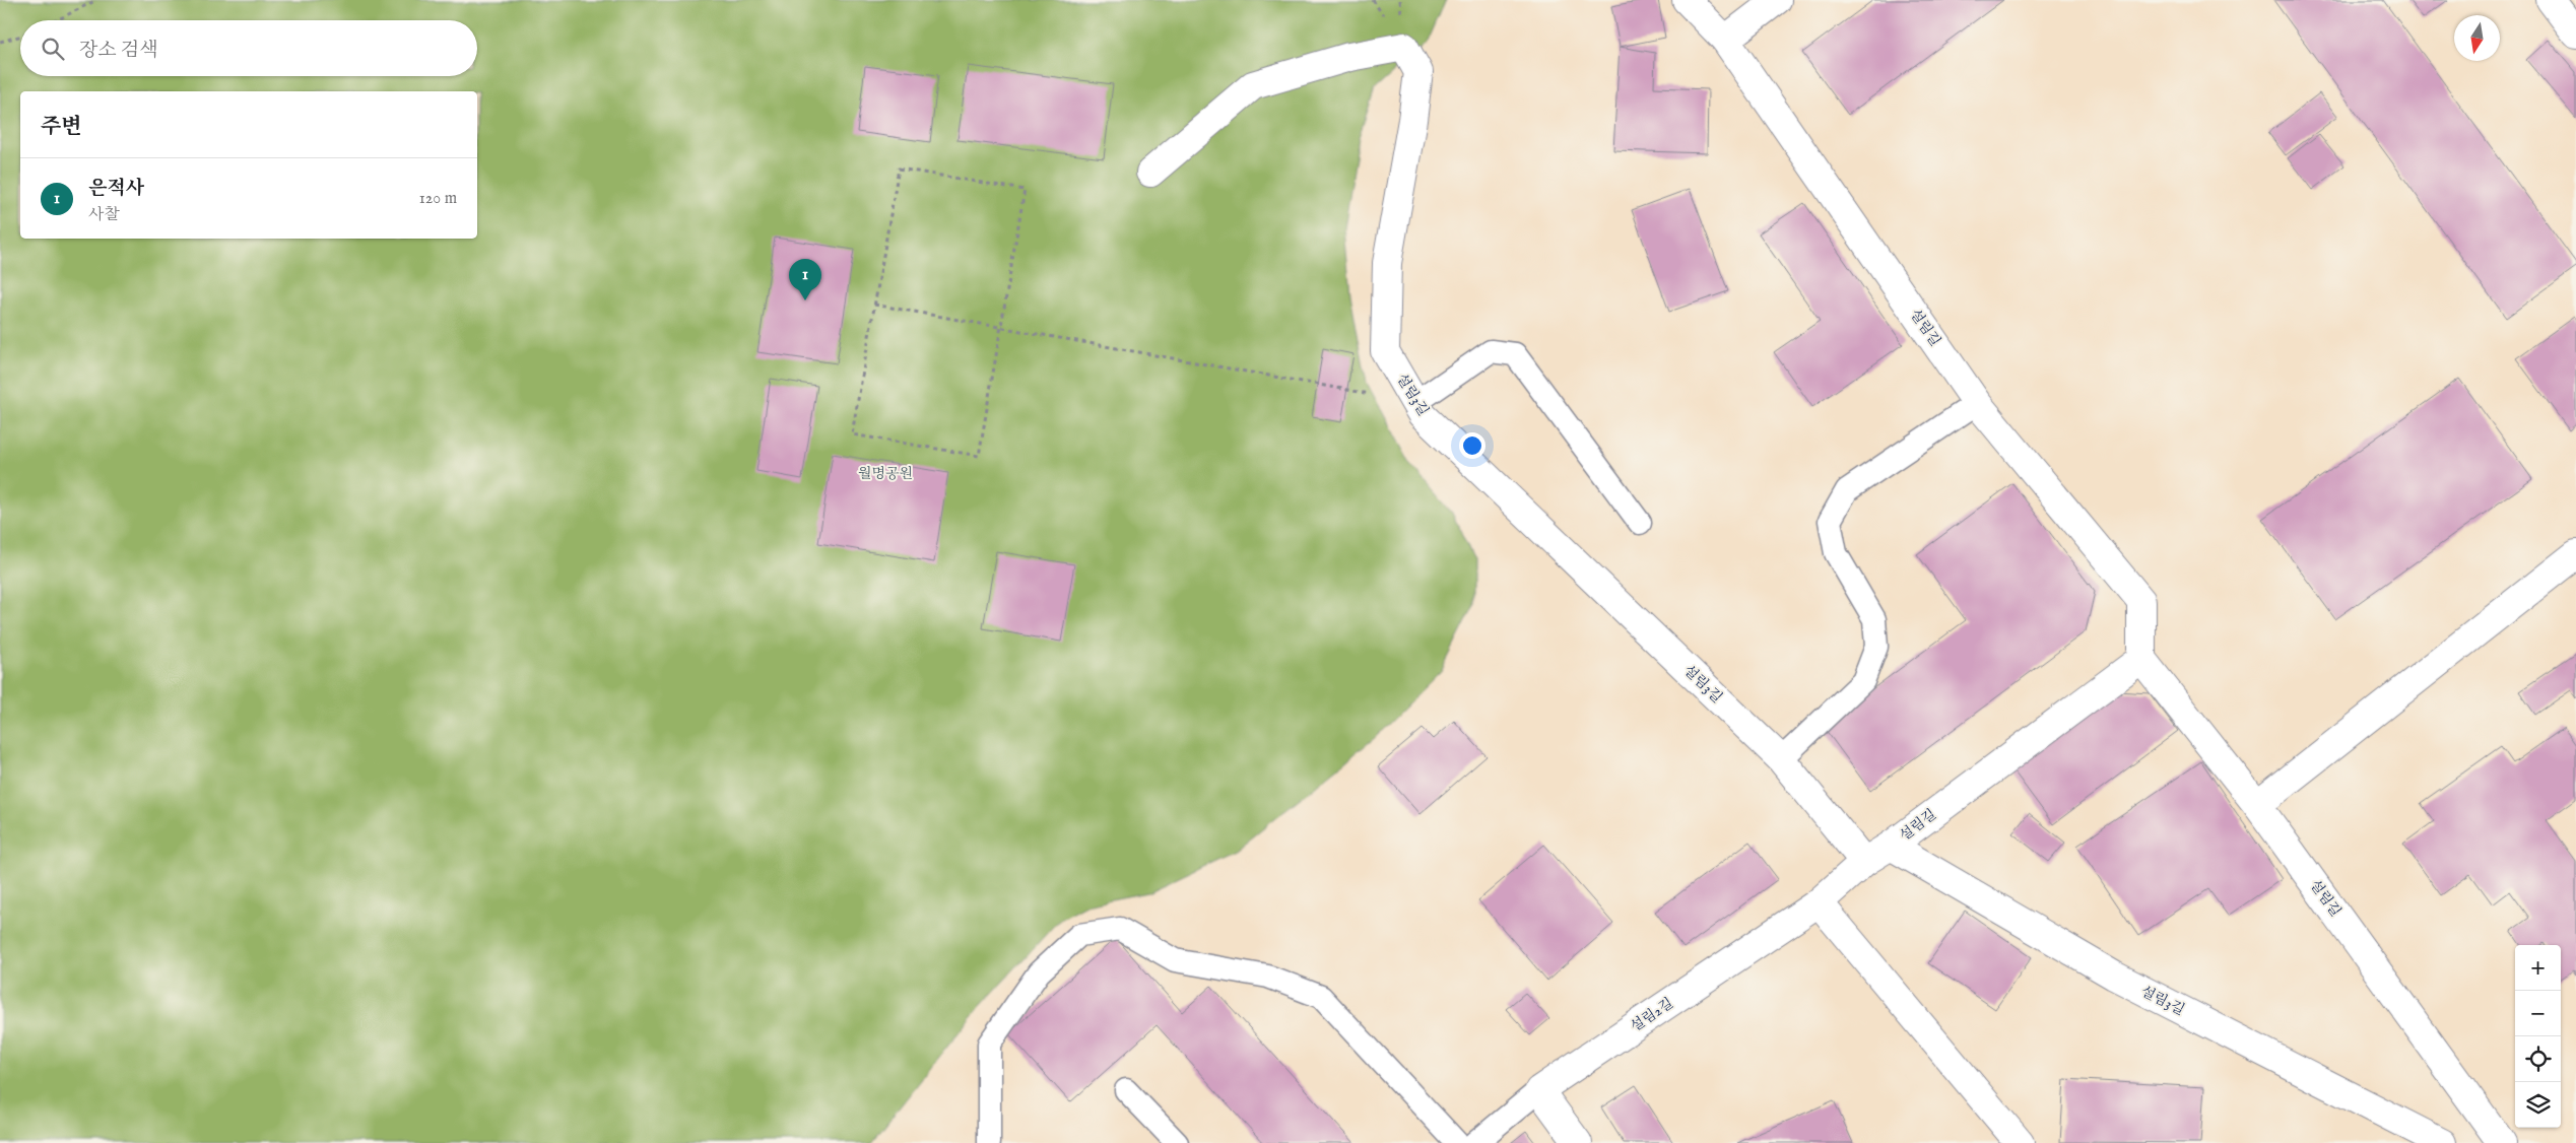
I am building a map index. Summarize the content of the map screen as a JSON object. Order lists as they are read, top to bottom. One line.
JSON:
{"streets":{"street":["설림길","설림3길","설림2길"]},"crossings":[["설림길","설림3길"],["설림길","설림2길"],["설림3길","설림2길"]],"parks":["월명공원"],"north":"bottom","page":{"search":"장소 검색","heading":"주변","list":[{"mark":"1","name":"은적사","note":"사찰","value":"120 m"}],"pins":"1","map_buttons":["+","−"]}}
